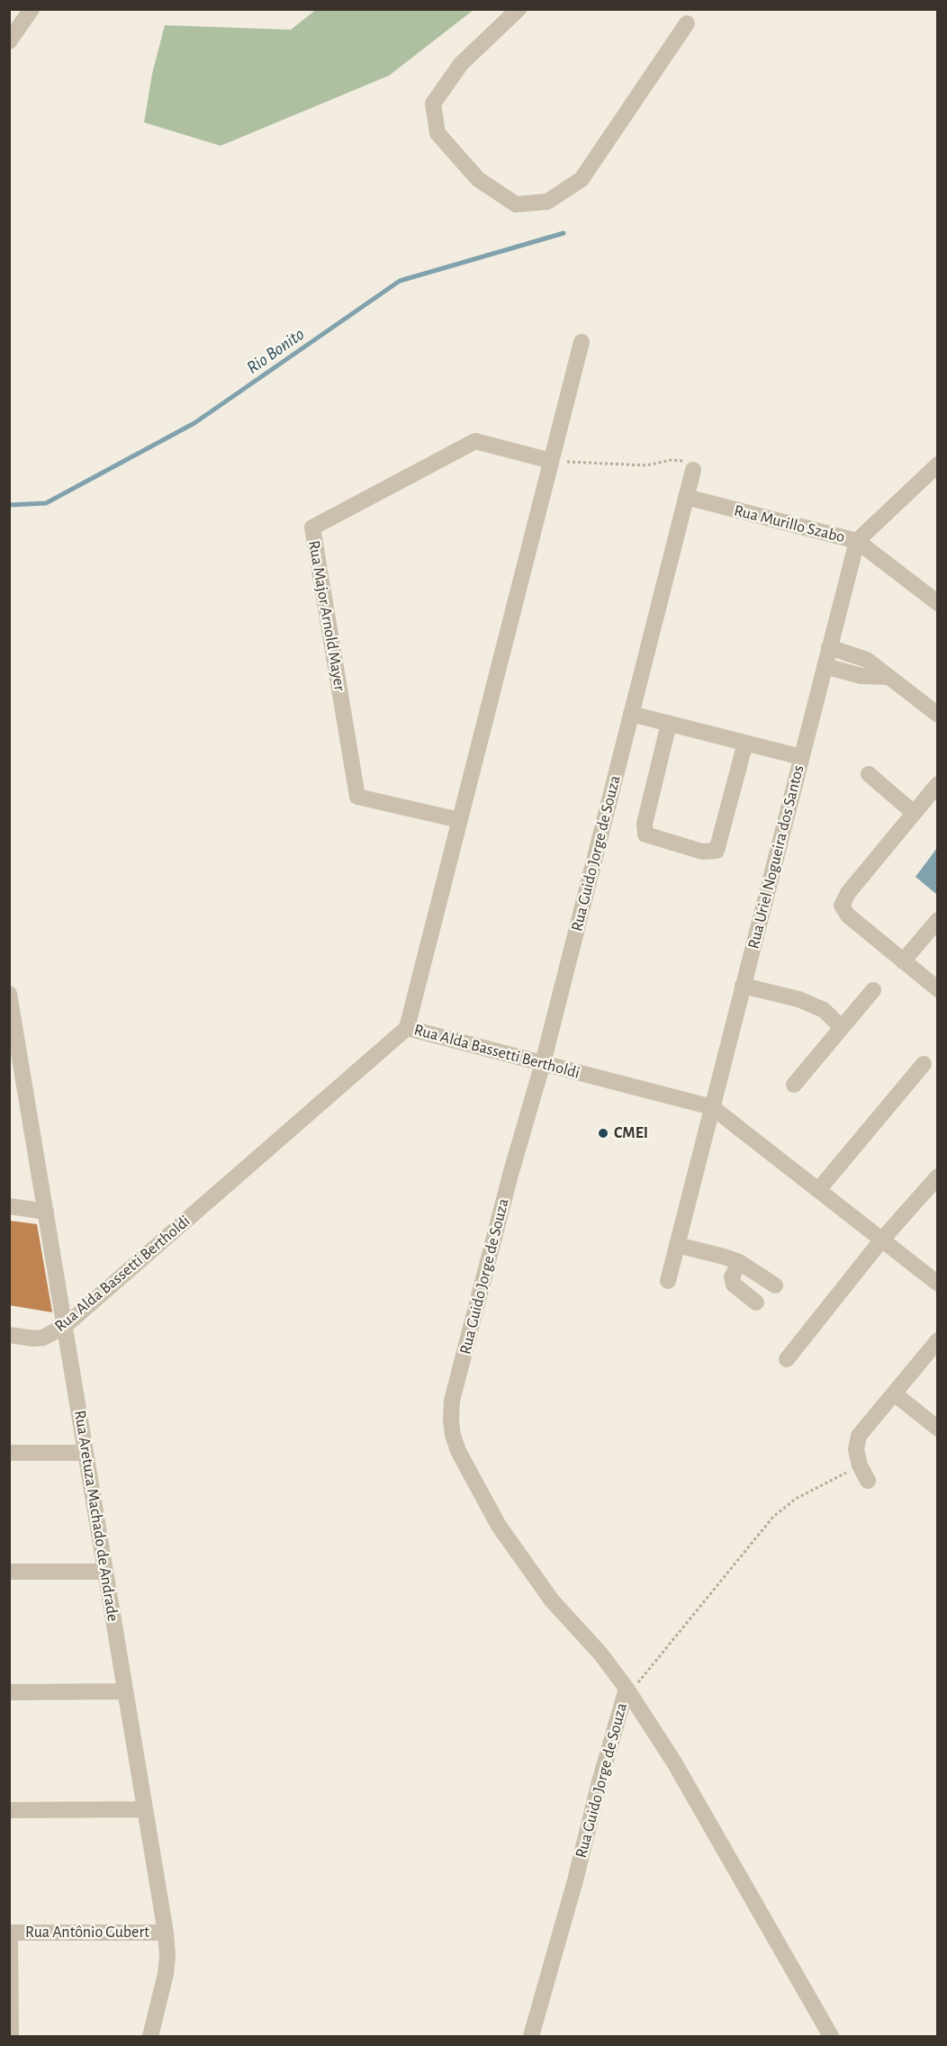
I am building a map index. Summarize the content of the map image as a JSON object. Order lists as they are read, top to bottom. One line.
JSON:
{"streets":{"street":["Rua Murillo Szabo","Rua Major Arnold Mayer","Rua Guido Jorge de Souza","Rua Uriel Nogueira dos Santos","Rua Alda Bassetti Bertholdi","Rua Aretuza Machado de Andrade","Rua Antônio Gubert"]},"crossings":[["Rua Murillo Szabo","Rua Guido Jorge de Souza"],["Rua Murillo Szabo","Rua Uriel Nogueira dos Santos"],["Rua Guido Jorge de Souza","Rua Alda Bassetti Bertholdi"],["Rua Uriel Nogueira dos Santos","Rua Alda Bassetti Bertholdi"],["Rua Alda Bassetti Bertholdi","Rua Aretuza Machado de Andrade"],["Rua Aretuza Machado de Andrade","Rua Antônio Gubert"]],"water":["Rio Bonito"],"places":["CMEI"]}
